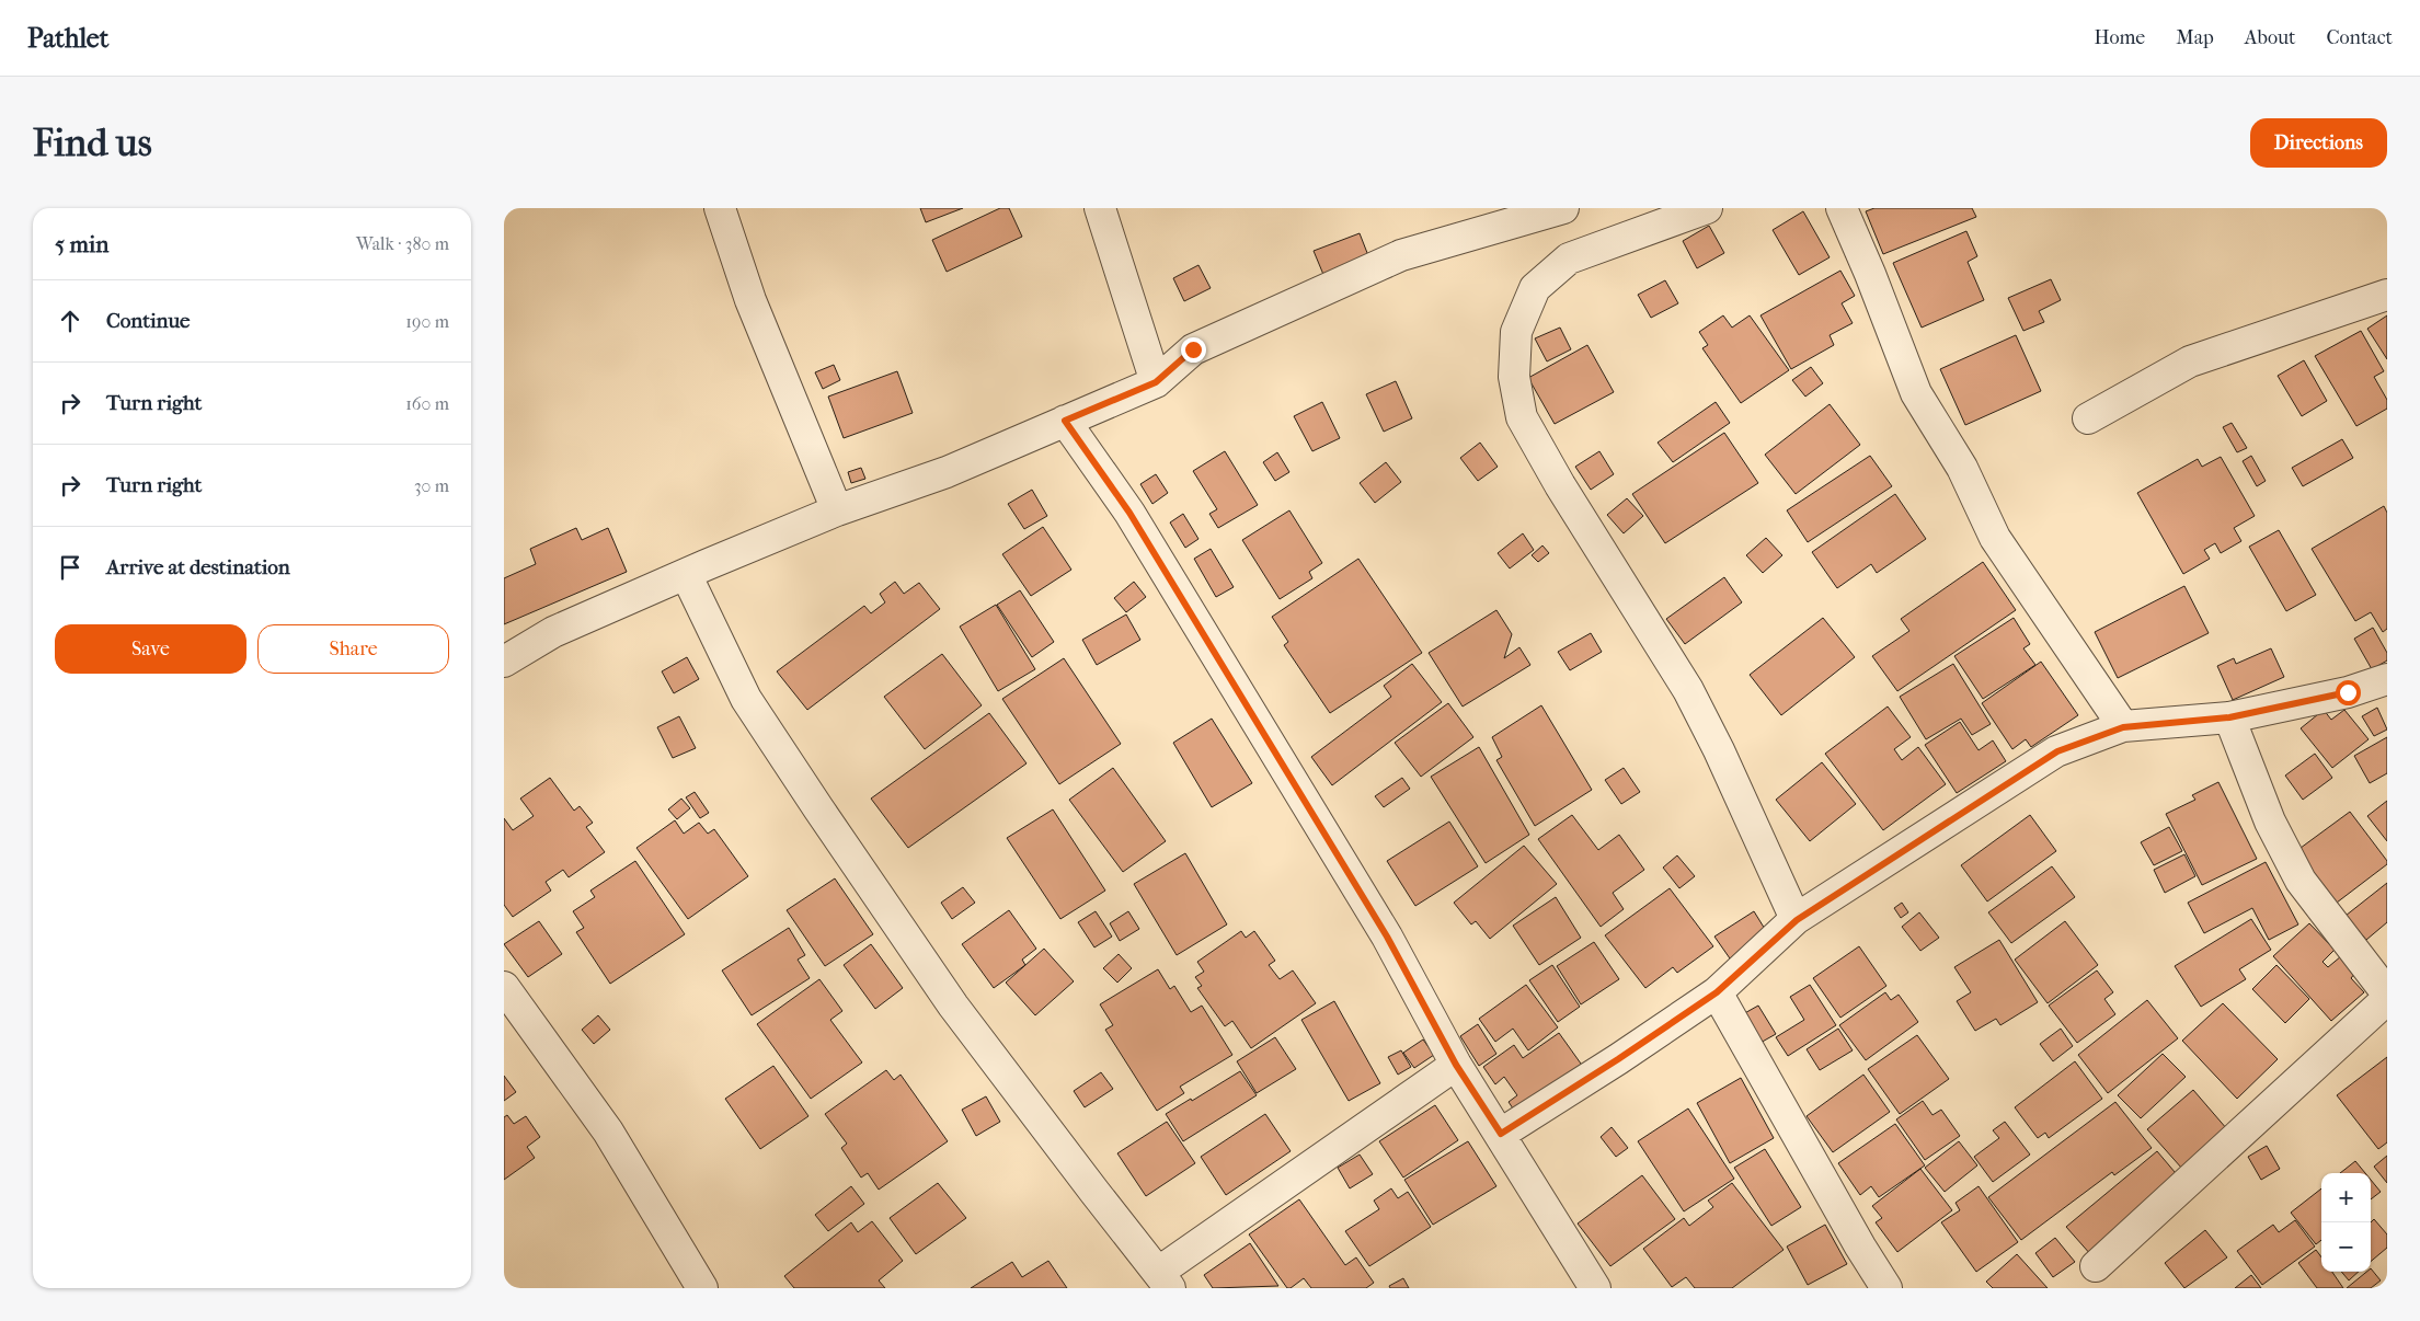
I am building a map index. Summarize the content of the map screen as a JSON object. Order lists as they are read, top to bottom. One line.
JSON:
{"page":{"header":"Pathlet","nav":["Home","Map","About","Contact"],"buttons":["Directions",["Save","Share"]],"title":"Find us","heading":["5 min","Walk · 380 m"],"list":[["Continue","190 m"],["Turn right","160 m"],["Turn right","30 m"],"Arrive at destination"],"map_buttons":["+","−"]}}
